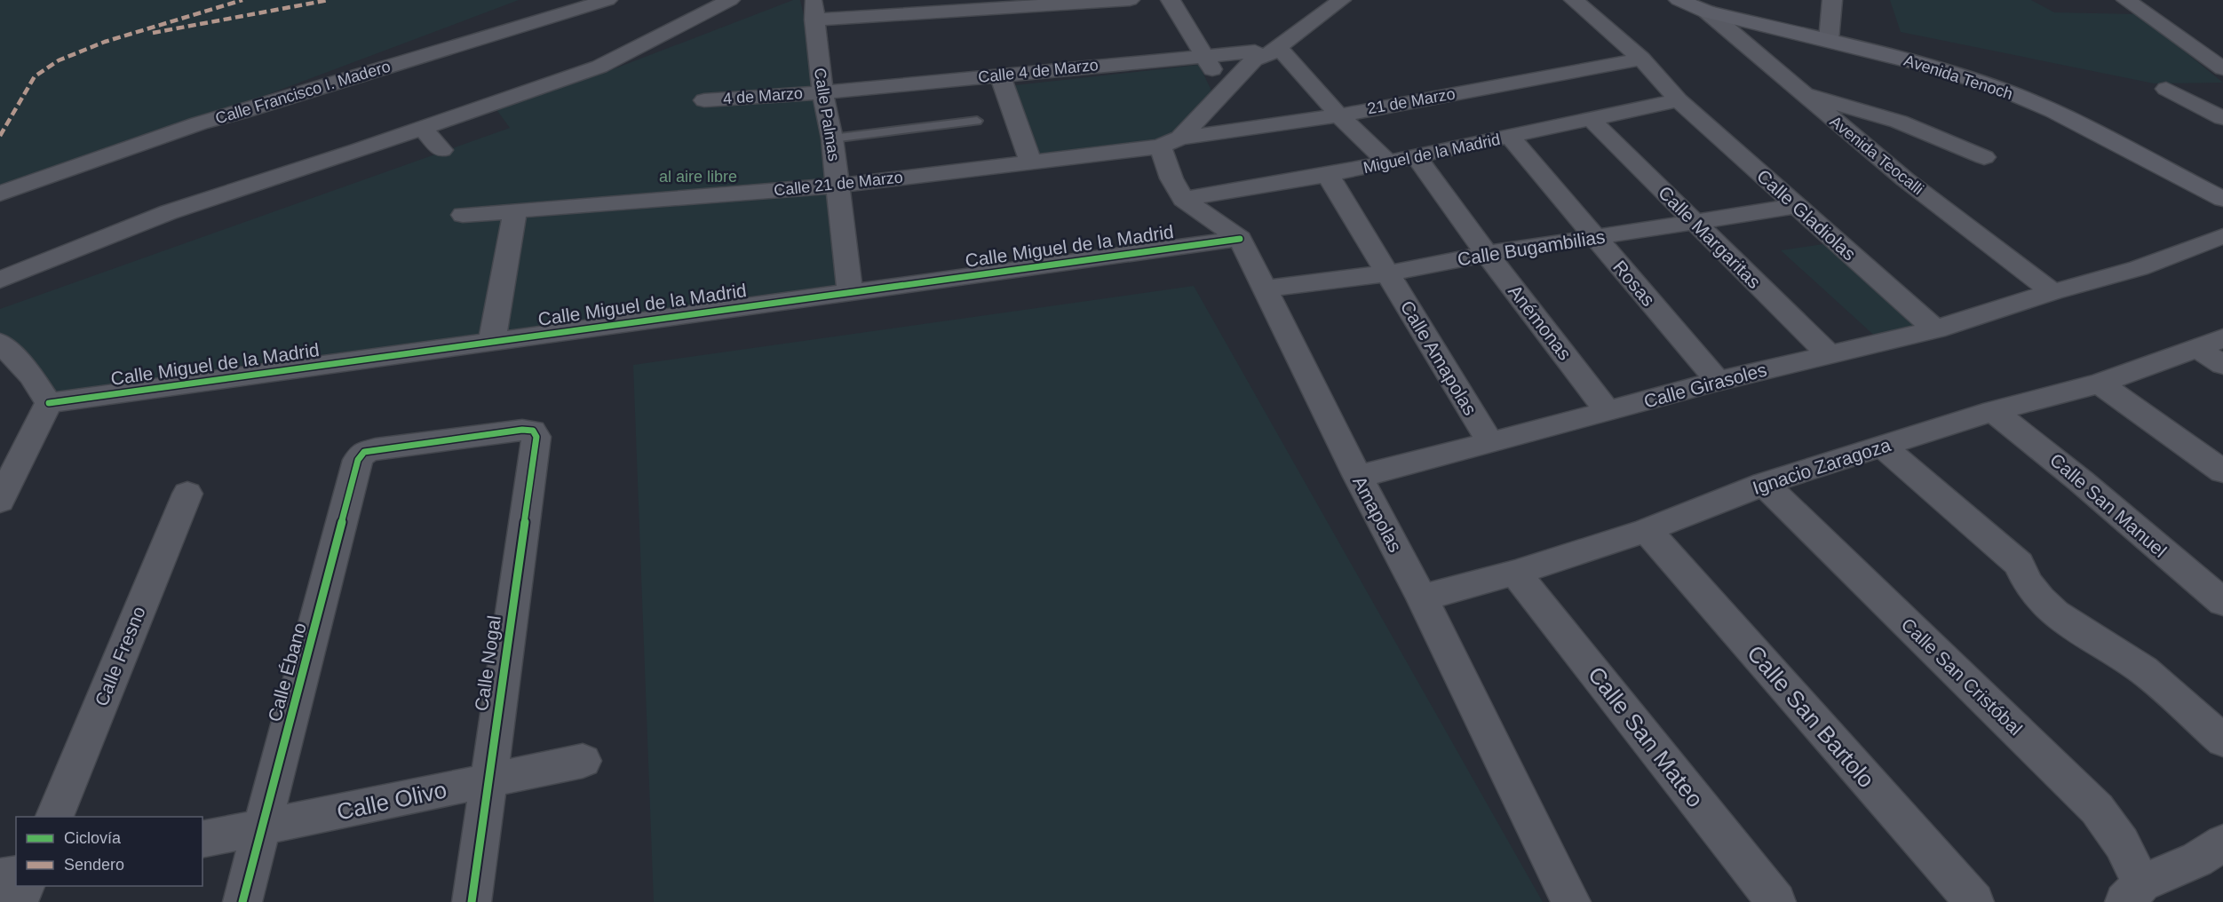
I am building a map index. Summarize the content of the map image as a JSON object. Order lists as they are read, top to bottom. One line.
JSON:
{"streets":{"street":["Calle 4 de Marzo","Avenida Tenoch","Calle Francisco I. Madero","4 de Marzo","21 de Marzo","Calle Palmas","Miguel de la Madrid","Avenida Teocalli","Calle 21 de Marzo","Calle Gladiolas","Calle Margaritas","Calle Miguel de la Madrid","Calle Bugambilias","Rosas","Anémonas","Calle Amapolas","Calle Girasoles","Ignacio Zaragoza","Calle San Manuel","Amapolas","Calle Fresno","Calle Nogal","Calle Ébano","Calle San Cristóbal","Calle San Bartolo","Calle San Mateo","Calle Olivo"]},"crossings":[["Calle 4 de Marzo","4 de Marzo"],["Calle 4 de Marzo","Calle Palmas"],["Avenida Tenoch","Avenida Teocalli"],["4 de Marzo","Calle Palmas"],["21 de Marzo","Calle 21 de Marzo"],["21 de Marzo","Calle Gladiolas"],["21 de Marzo","Amapolas"],["Calle Palmas","Calle 21 de Marzo"],["Calle Palmas","Calle Miguel de la Madrid"],["Miguel de la Madrid","Calle Gladiolas"],["Miguel de la Madrid","Calle Margaritas"],["Miguel de la Madrid","Rosas"],["Miguel de la Madrid","Anémonas"],["Miguel de la Madrid","Calle Amapolas"],["Miguel de la Madrid","Amapolas"],["Avenida Teocalli","Calle Girasoles"],["Calle 21 de Marzo","Amapolas"],["Calle Gladiolas","Calle Bugambilias"],["Calle Gladiolas","Calle Girasoles"],["Calle Margaritas","Calle Bugambilias"],["Calle Margaritas","Calle Girasoles"],["Calle Miguel de la Madrid","Amapolas"],["Calle Bugambilias","Rosas"],["Calle Bugambilias","Anémonas"],["Calle Bugambilias","Calle Amapolas"],["Calle Bugambilias","Amapolas"],["Rosas","Calle Girasoles"],["Anémonas","Calle Girasoles"],["Calle Amapolas","Calle Girasoles"],["Calle Girasoles","Amapolas"],["Ignacio Zaragoza","Calle San Manuel"],["Ignacio Zaragoza","Amapolas"],["Ignacio Zaragoza","Calle San Cristóbal"],["Ignacio Zaragoza","Calle San Bartolo"],["Ignacio Zaragoza","Calle San Mateo"],["Calle Nogal","Calle Ébano"],["Calle Nogal","Calle Olivo"],["Calle Ébano","Calle Olivo"]],"parks":["al aire libre"],"legend":["Ciclovía","Sendero"]}
